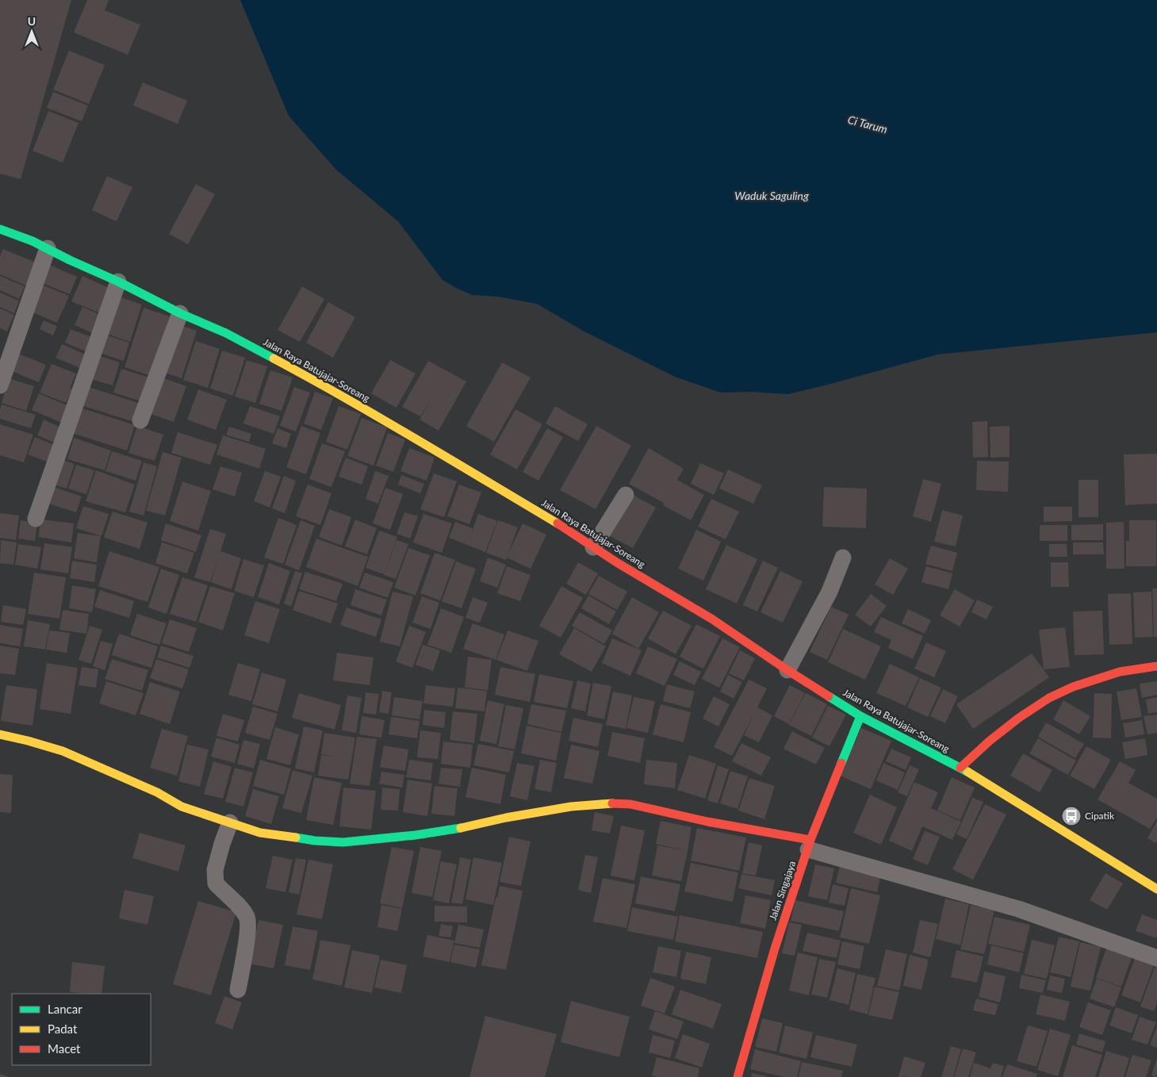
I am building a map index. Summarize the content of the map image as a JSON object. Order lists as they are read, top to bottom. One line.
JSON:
{"streets":{"main road":["Jalan Raya Batujajar-Soreang","Jalan Singajaya"]},"crossings":[["Jalan Raya Batujajar-Soreang","Jalan Singajaya"]],"water":["Ci Tarum","Waduk Saguling"],"places":{"bus stop":["Cipatik"]},"legend":["Lancar","Padat","Macet"],"north":"top"}
